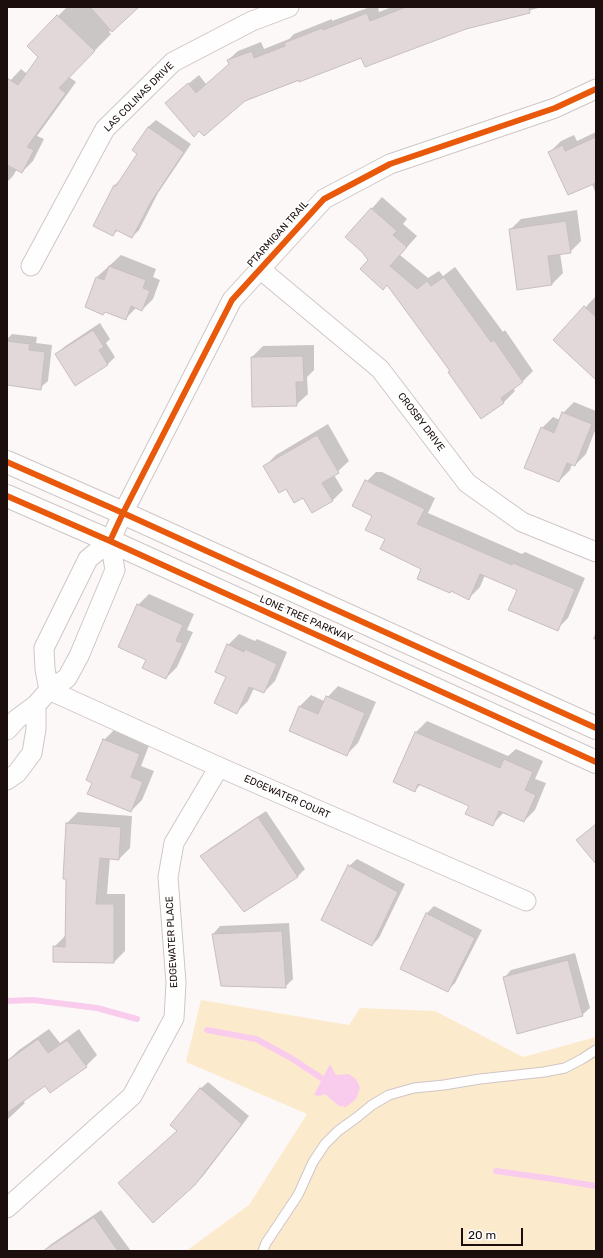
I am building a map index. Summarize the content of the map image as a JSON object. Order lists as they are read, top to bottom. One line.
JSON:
{"streets":{"street":["LAS COLINAS DRIVE","PTARMIGAN TRAIL","CROSBY DRIVE","LONE TREE PARKWAY","EDGEWATER COURT","EDGEWATER PLACE"]},"crossings":[["PTARMIGAN TRAIL","CROSBY DRIVE"],["PTARMIGAN TRAIL","LONE TREE PARKWAY"],["EDGEWATER COURT","EDGEWATER PLACE"]],"scale_bar":"20 m"}
